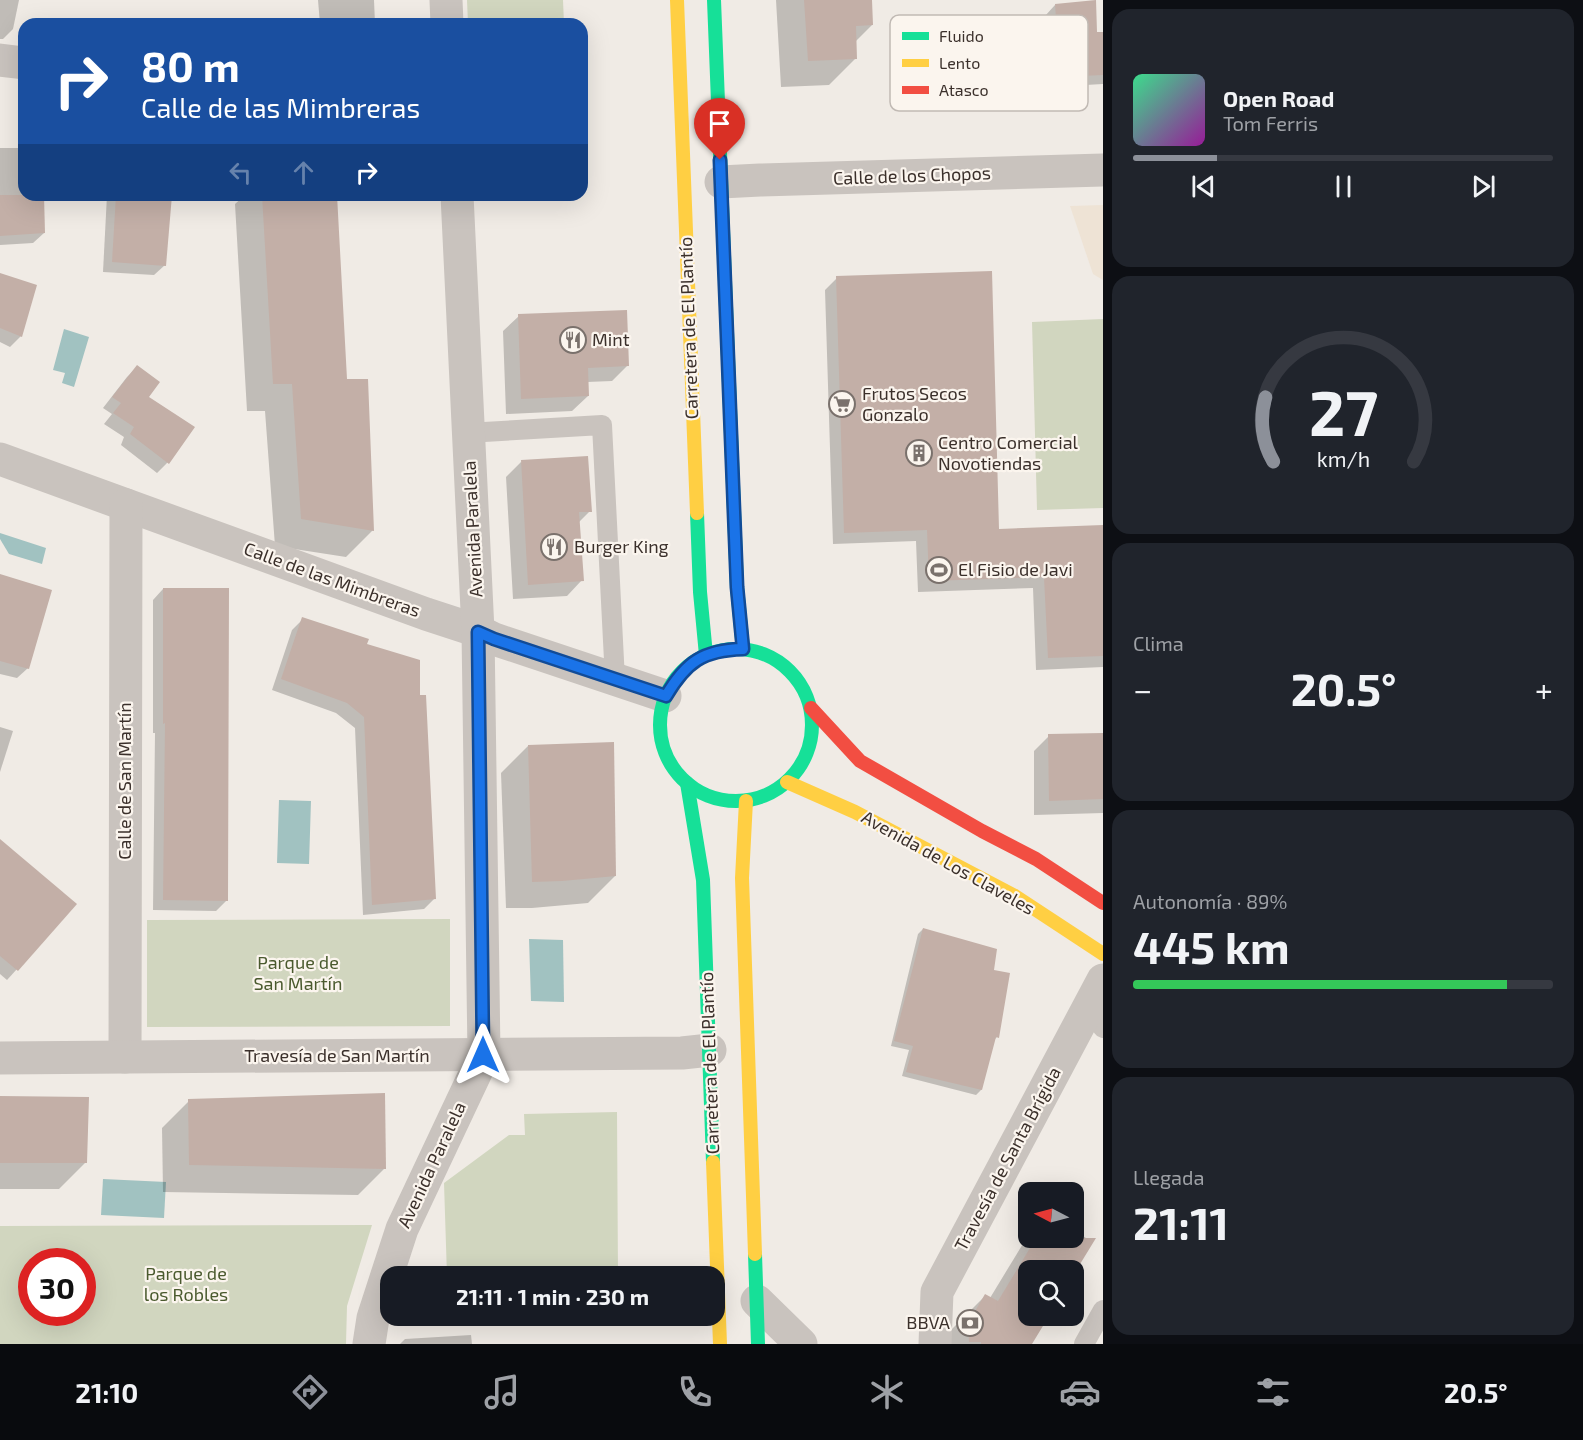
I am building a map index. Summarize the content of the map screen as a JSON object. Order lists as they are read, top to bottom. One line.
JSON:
{"streets":{"street":["Calle de los Chopos","Carretera de El Plantío","Avenida Paralela","Calle de las Mimbreras","Calle de San Martín","Avenida de Los Claveles","Travesía de San Martín","Travesía de Santa Brígida"]},"crossings":[["Carretera de El Plantío","Calle de las Mimbreras"],["Carretera de El Plantío","Avenida de Los Claveles"],["Carretera de El Plantío","Travesía de San Martín"],["Avenida Paralela","Calle de las Mimbreras"],["Avenida Paralela","Travesía de San Martín"],["Calle de las Mimbreras","Calle de San Martín"],["Calle de las Mimbreras","Avenida de Los Claveles"],["Calle de San Martín","Travesía de San Martín"]],"parks":["Parque de San Martín","Parque de los Robles"],"places":{"restaurant":["Mint","Burger King"],"supermarket":["Frutos Secos Gonzalo"],"building":["Centro Comercial Novotiendas"],"sports":["El Fisio de Javi"],"bank":["BBVA"]},"legend":["Fluido","Lento","Atasco"],"north":"left","page":{"turn":["80 m","Calle de las Mimbreras"],"song":["Open Road","Tom Ferris"],"tile":["Clima",["Autonomía · 89%","445 km"],["Llegada","21:11"]],"heat":["−","20.5°","+"],"limit":"30","trip":"21:11 · 1 min · 230 m","tabs":["21:10","20.5°"],"gauge":["27","km/h"]}}
